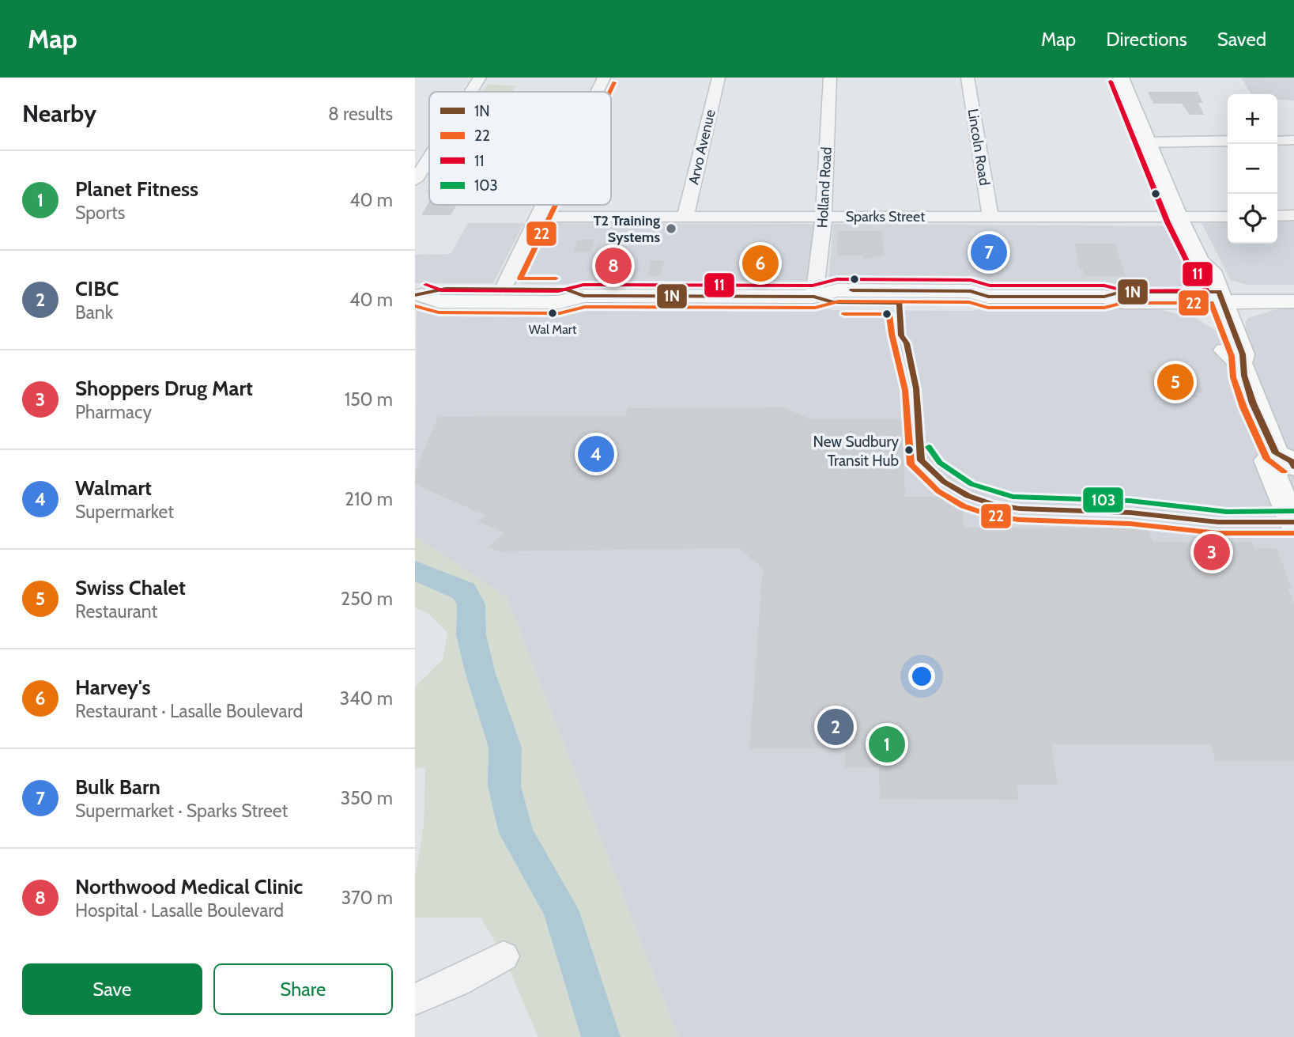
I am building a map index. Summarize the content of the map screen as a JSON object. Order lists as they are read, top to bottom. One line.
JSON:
{"streets":{"street":["Arvo Avenue","Lincoln Road","Holland Road","Sparks Street"]},"crossings":[["Arvo Avenue","Sparks Street"],["Lincoln Road","Sparks Street"],["Holland Road","Sparks Street"]],"places":["T2 Training Systems","Wal Mart","New Sudbury Transit Hub"],"lines":["transit line 11","transit line 22","transit line 1N","transit line 103"],"legend":["1N","22","11","103"],"page":{"header":"Map","nav":["Map","Directions","Saved"],"heading":["Nearby","8 results"],"map_buttons":["+","−"],"list":[{"mark":"1","name":"Planet Fitness","note":"Sports","value":"40 m"},{"mark":"2","name":"CIBC","note":"Bank","value":"40 m"},{"mark":"3","name":"Shoppers Drug Mart","note":"Pharmacy","value":"150 m"},{"mark":"4","name":"Walmart","note":"Supermarket","value":"210 m"},{"mark":"5","name":"Swiss Chalet","note":"Restaurant","value":"250 m"},{"mark":"6","name":"Harvey's","note":"Restaurant · Lasalle Boulevard","value":"340 m"},{"mark":"7","name":"Bulk Barn","note":"Supermarket · Sparks Street","value":"350 m"},{"mark":"8","name":"Northwood Medical Clinic","note":"Hospital · Lasalle Boulevard","value":"370 m"}],"pins":["7","6","8","5","4","3","2","1"],"buttons":["Save","Share"]}}
